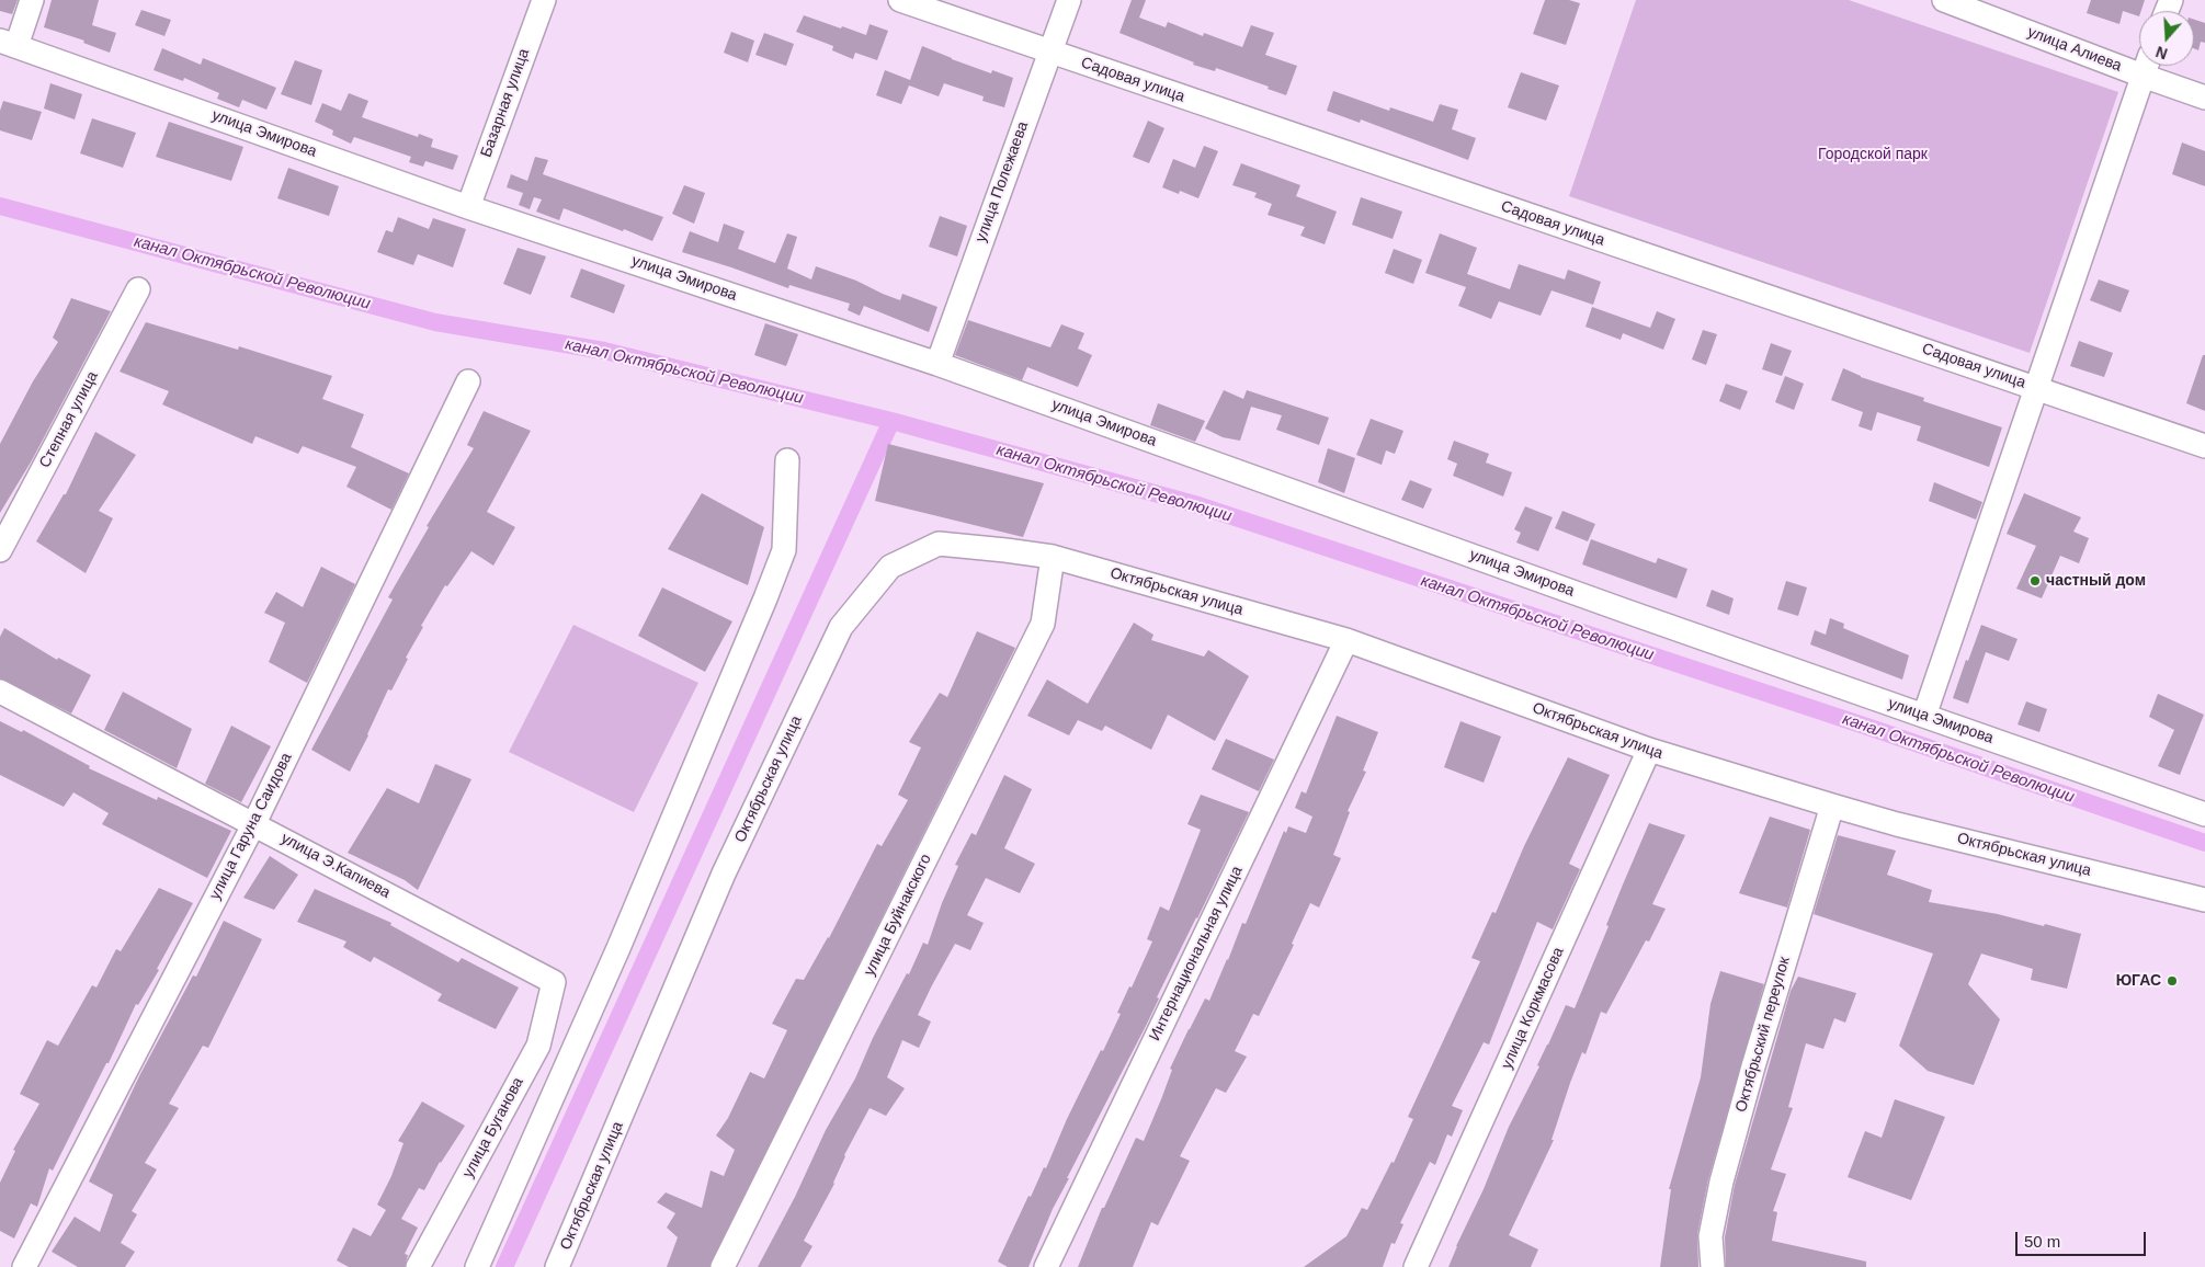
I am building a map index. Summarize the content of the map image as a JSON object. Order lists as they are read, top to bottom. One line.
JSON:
{"streets":{"street":["улица Алиева","Садовая улица","Базарная улица","улица Эмирова","улица Полежаева","Степная улица","Октябрьская улица","улица Гаруна Саидова","улица Э.Капиева","улица Буйнакского","Интернациональная улица","улица Коркмасова","Октябрьский переулок","улица Буганова"]},"crossings":[["Садовая улица","улица Полежаева"],["Базарная улица","улица Эмирова"],["улица Эмирова","улица Полежаева"],["Октябрьская улица","улица Буйнакского"],["Октябрьская улица","Интернациональная улица"],["Октябрьская улица","улица Коркмасова"],["Октябрьская улица","Октябрьский переулок"],["улица Гаруна Саидова","улица Э.Капиева"],["улица Э.Капиева","улица Буганова"]],"water":["канал Октябрьской Революции"],"parks":["Городской парк"],"places":["частный дом","ЮГАС"],"scale_bar":"50 m","north":"bottom"}
